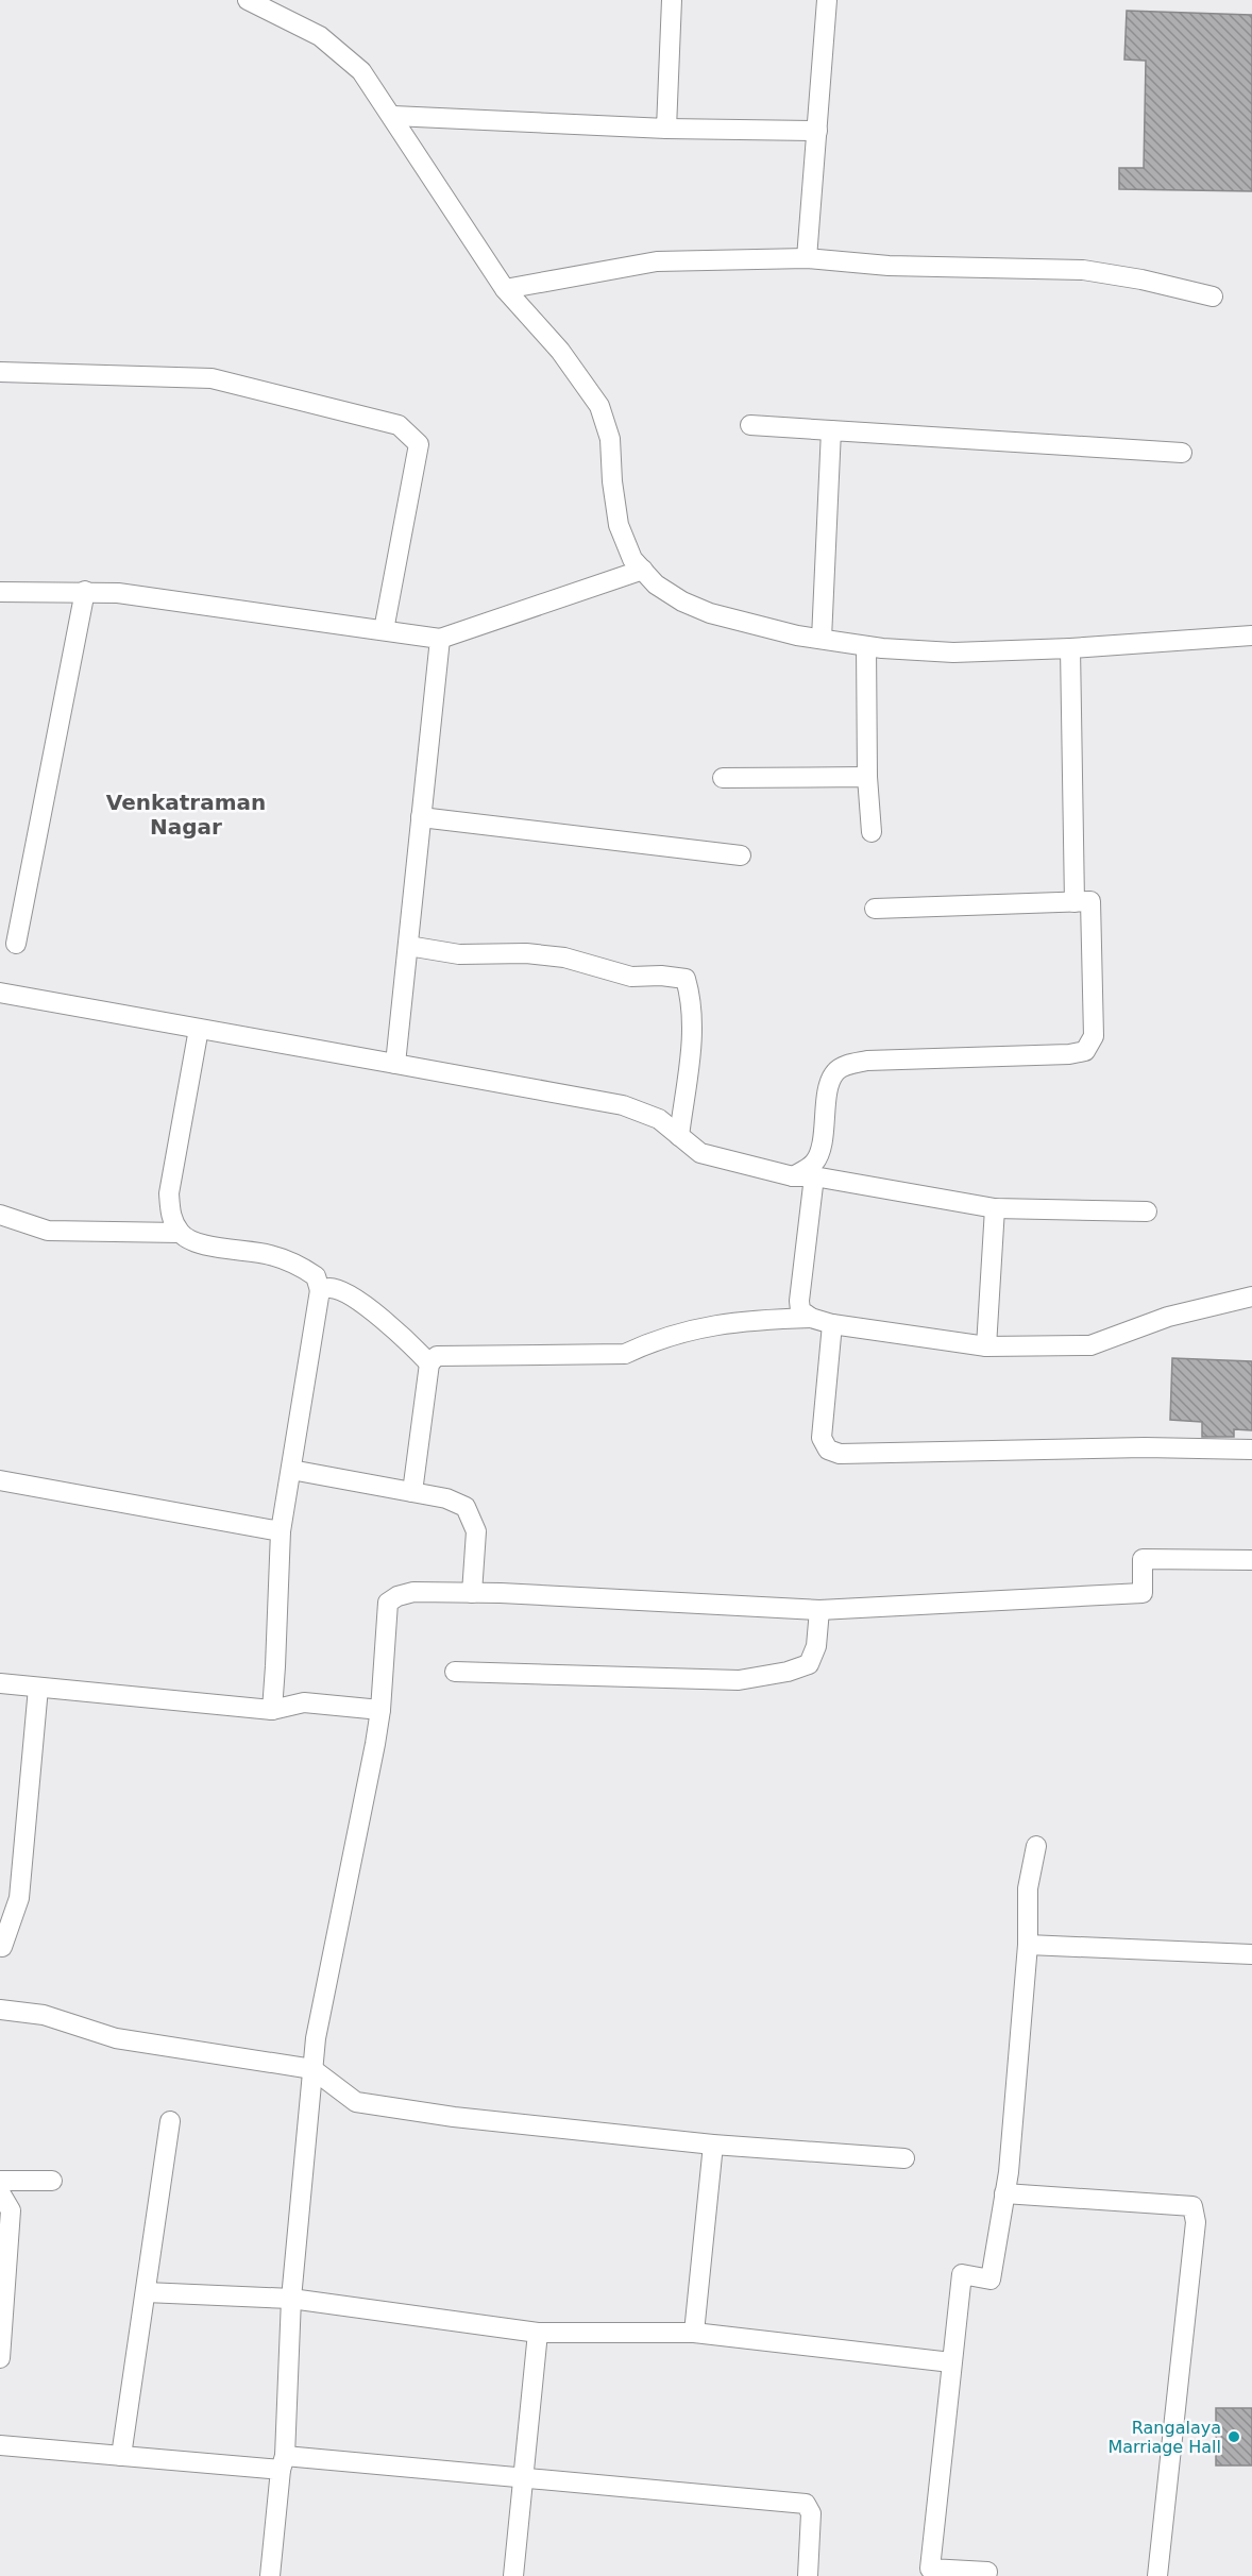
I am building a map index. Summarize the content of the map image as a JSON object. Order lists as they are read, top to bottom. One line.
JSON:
{"districts":["Venkatraman Nagar"],"places":["Rangalaya Marriage Hall"]}
